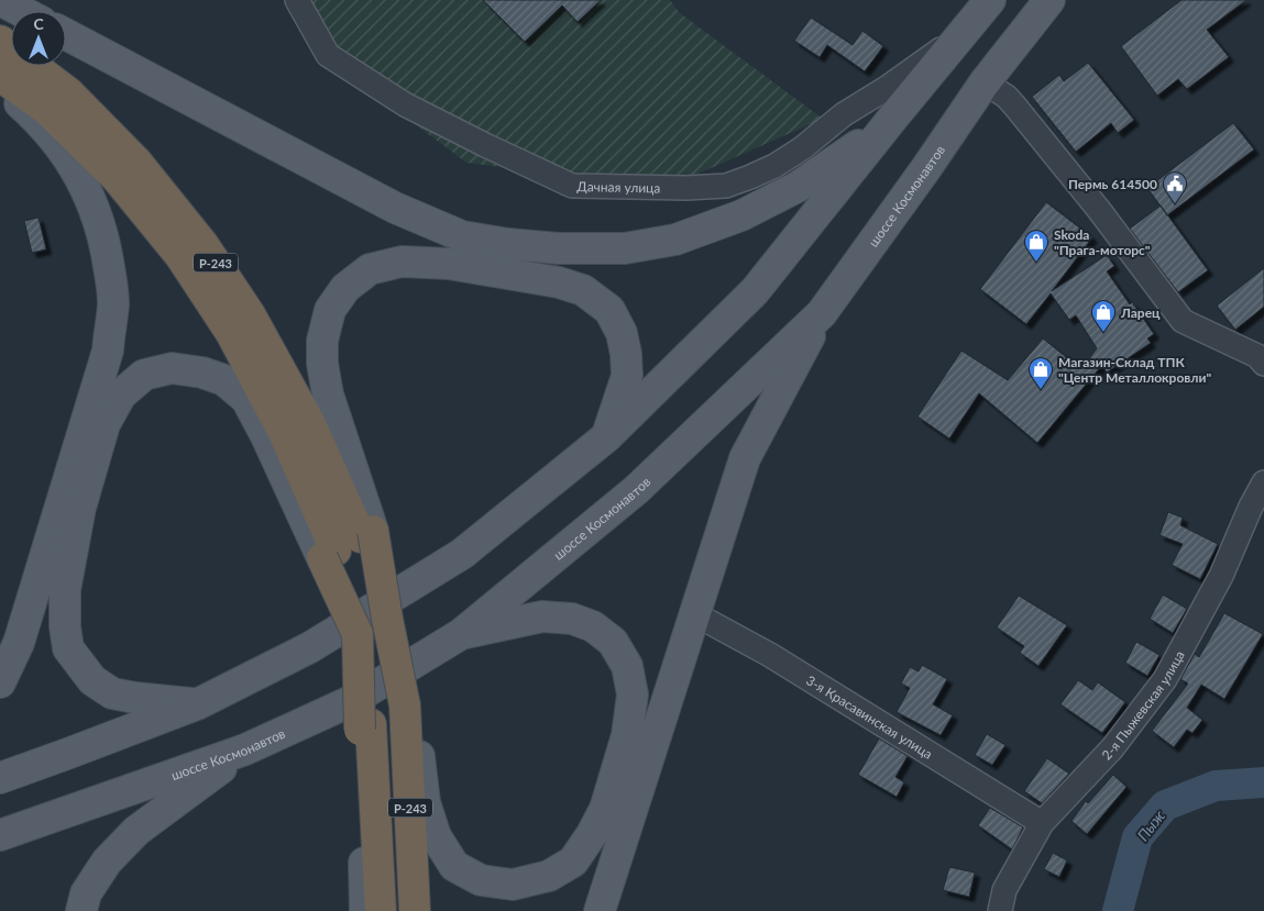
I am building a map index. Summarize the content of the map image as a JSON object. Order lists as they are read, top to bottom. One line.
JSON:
{"streets":{"highway":["Р-243"],"main road":["шоссе Космонавтов"],"street":["Дачная улица","2-я Пыжевская улица","3-я Красавинская улица"]},"crossings":[["2-я Пыжевская улица","3-я Красавинская улица"]],"water":["Пыж"],"places":{"public building":["Пермь 614500"],"shop":["Skoda \"Прага-моторс\"","Ларец","Магазин-Склад ТПК \"Центр Металлокровли\""]},"north":"top"}
